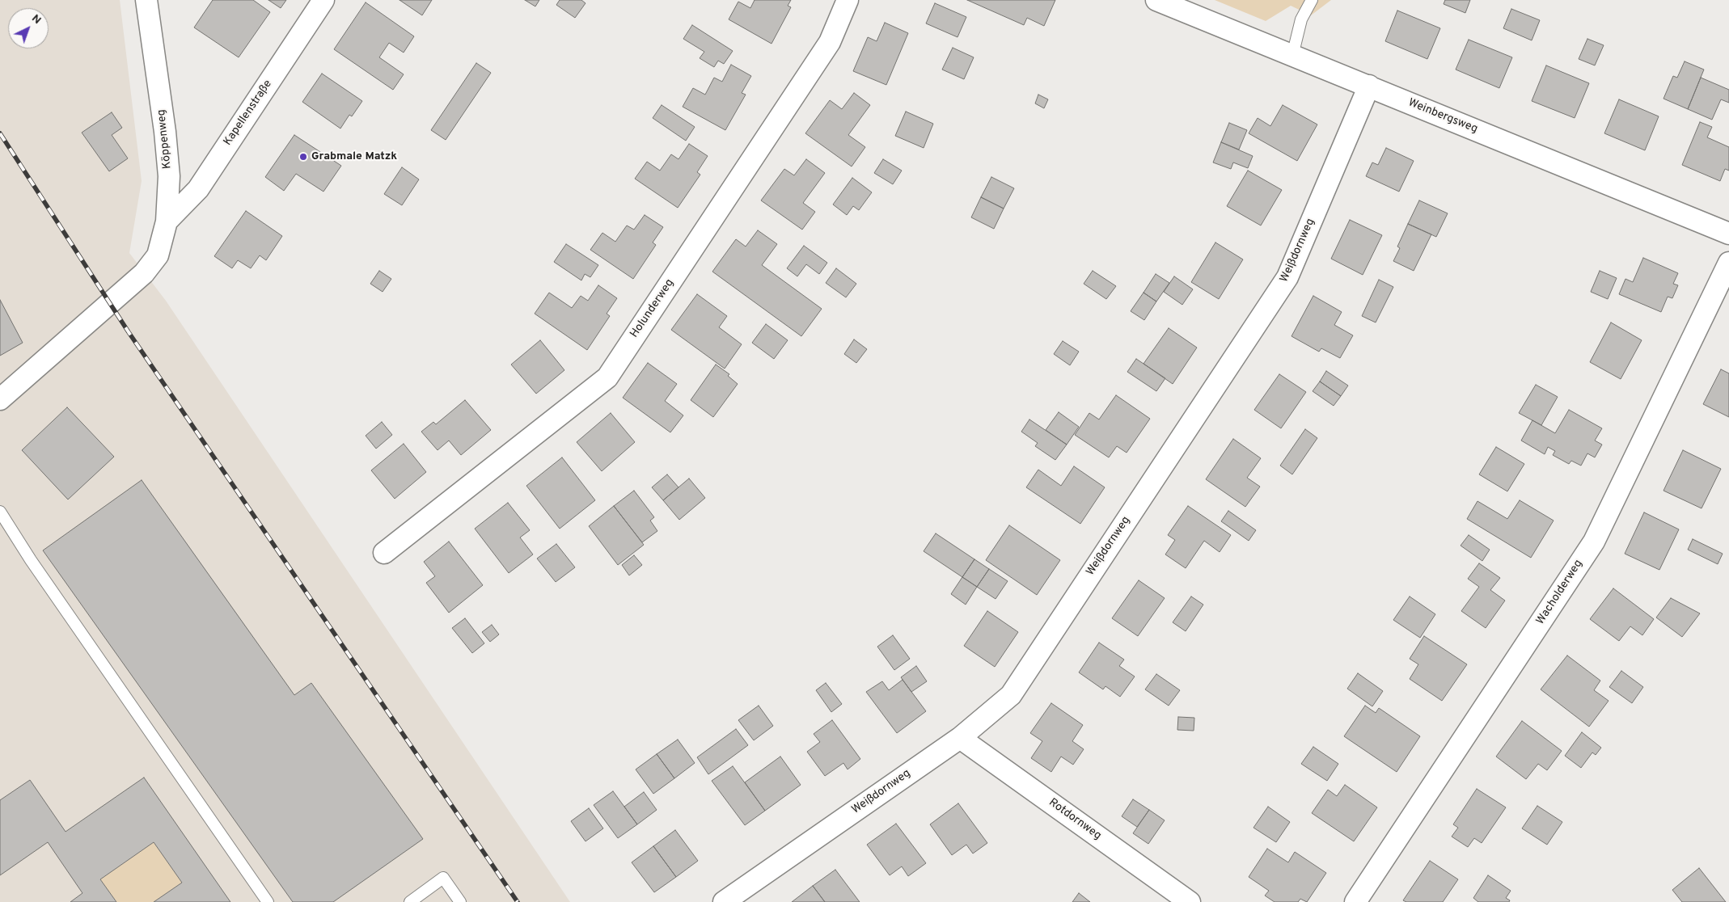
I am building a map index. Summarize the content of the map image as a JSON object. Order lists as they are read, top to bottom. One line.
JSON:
{"streets":{"street":["Kapellenstraße","Weinbergsweg","Köppenweg","Weißdornweg","Holunderweg","Wacholderweg","Rotdornweg"]},"crossings":[["Kapellenstraße","Köppenweg"],["Weinbergsweg","Weißdornweg"],["Weißdornweg","Rotdornweg"]],"places":["Grabmale Matzk"],"north":"top right"}
